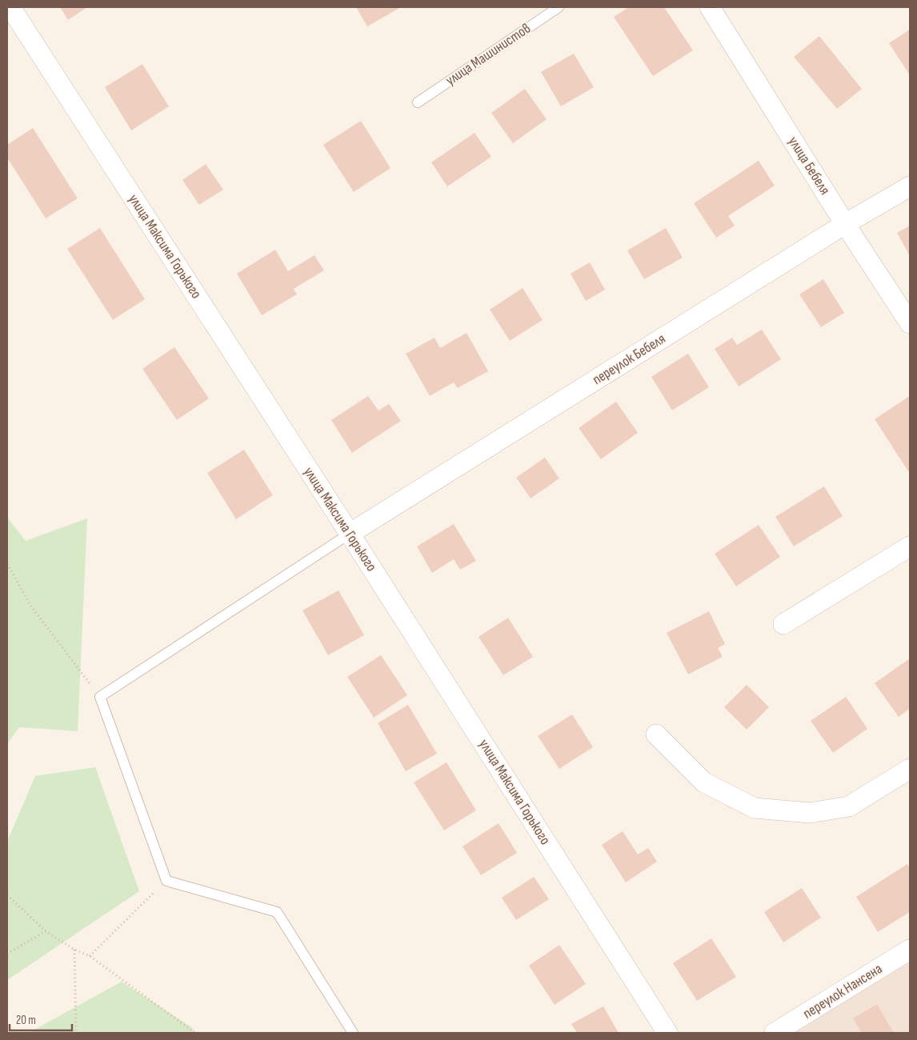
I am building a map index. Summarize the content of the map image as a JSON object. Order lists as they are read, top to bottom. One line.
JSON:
{"streets":{"street":["улица Бебеля","улица Максима Горького","переулок Бебеля","переулок Нансена"],"lane":["улица Машинистов"]},"crossings":[["улица Бебеля","переулок Бебеля"],["улица Максима Горького","переулок Бебеля"]],"scale_bar":"20 m"}
